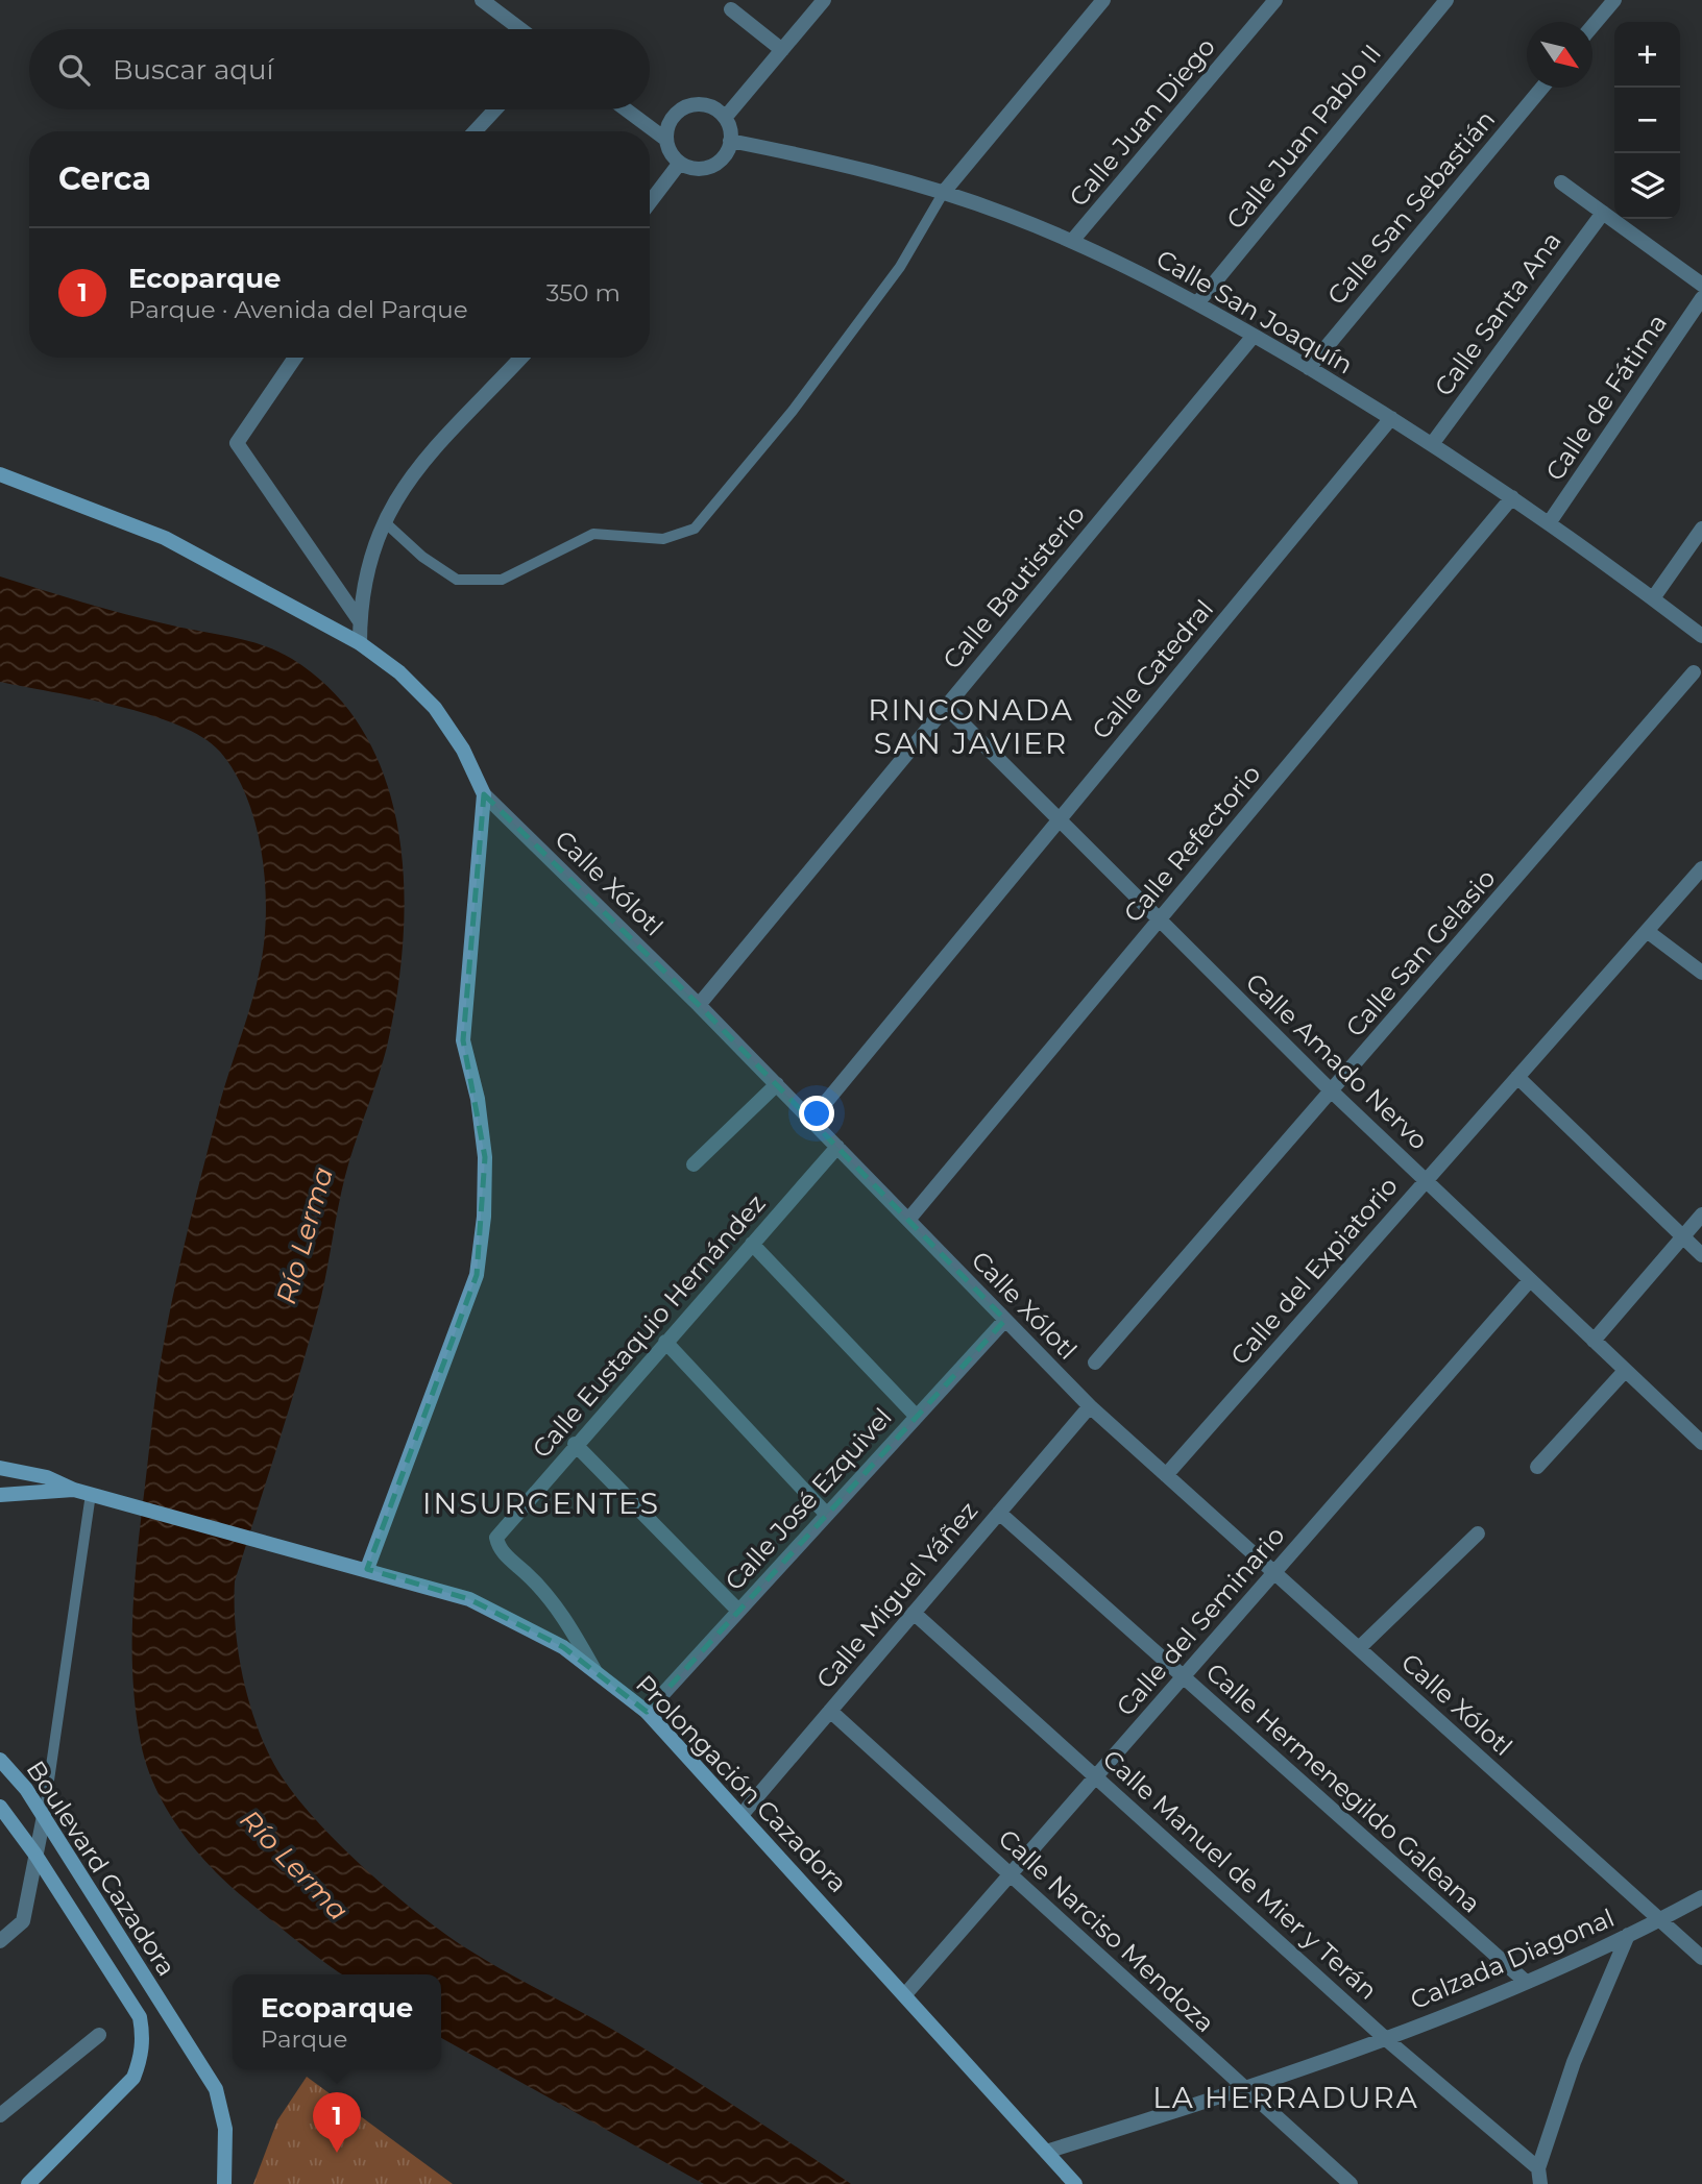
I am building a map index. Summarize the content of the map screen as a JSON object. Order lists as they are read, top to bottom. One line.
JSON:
{"streets":{"street":["Calle Juan Diego","Calle Juan Pablo II","Calle San Sebastián","Calle San Joaquín","Calle Santa Ana","Calle de Fátima","Calle Bautisterio","Calle Catedral","Calle Refectorio","Calle Xólotl","Calle San Gelasio","Calle Amado Nervo","Calle del Expiatorio","Calle Eustaquio Hernández","Calle José Ezquivel","Calle Miguel Yáñez","Calle del Seminario","Prolongación Cazadora","Calle Hermenegildo Galeana","Boulevard Cazadora","Calle Manuel de Mier y Terán","Calle Narciso Mendoza","Calzada Diagonal"]},"crossings":[["Calle Juan Diego","Calle San Joaquín"],["Calle Juan Pablo II","Calle San Joaquín"],["Calle San Sebastián","Calle San Joaquín"],["Calle San Joaquín","Calle Santa Ana"],["Calle San Joaquín","Calle de Fátima"],["Calle San Joaquín","Calle Bautisterio"],["Calle San Joaquín","Calle Catedral"],["Calle San Joaquín","Calle Refectorio"],["Calle Bautisterio","Calle Xólotl"],["Calle Bautisterio","Calle Amado Nervo"],["Calle Catedral","Calle Xólotl"],["Calle Catedral","Calle Amado Nervo"],["Calle Refectorio","Calle Xólotl"],["Calle Refectorio","Calle Amado Nervo"],["Calle Xólotl","Calle del Expiatorio"],["Calle Xólotl","Calle Eustaquio Hernández"],["Calle Xólotl","Calle José Ezquivel"],["Calle Xólotl","Calle Miguel Yáñez"],["Calle Xólotl","Calle del Seminario"],["Calle Xólotl","Calzada Diagonal"],["Calle San Gelasio","Calle Amado Nervo"],["Calle Amado Nervo","Calle del Expiatorio"],["Calle Amado Nervo","Calle del Seminario"],["Calle Eustaquio Hernández","Prolongación Cazadora"],["Calle José Ezquivel","Prolongación Cazadora"],["Calle Miguel Yáñez","Prolongación Cazadora"],["Calle Miguel Yáñez","Calle Hermenegildo Galeana"],["Calle Miguel Yáñez","Calle Manuel de Mier y Terán"],["Calle Miguel Yáñez","Calle Narciso Mendoza"],["Calle del Seminario","Prolongación Cazadora"],["Calle del Seminario","Calle Hermenegildo Galeana"],["Calle del Seminario","Calle Manuel de Mier y Terán"],["Calle del Seminario","Calle Narciso Mendoza"],["Prolongación Cazadora","Calzada Diagonal"],["Calle Hermenegildo Galeana","Calzada Diagonal"],["Calle Manuel de Mier y Terán","Calzada Diagonal"],["Calle Narciso Mendoza","Calzada Diagonal"]],"districts":["RINCONADA SAN JAVIER","INSURGENTES","LA HERRADURA"],"water":["Río Lerma"],"north":"bottom right","page":{"map_buttons":["+","−"],"search":"Buscar aquí","heading":"Cerca","list":[{"mark":"1","name":"Ecoparque","note":"Parque · Avenida del Parque","value":"350 m"}],"popup":["Ecoparque","Parque"],"pins":"1"}}
